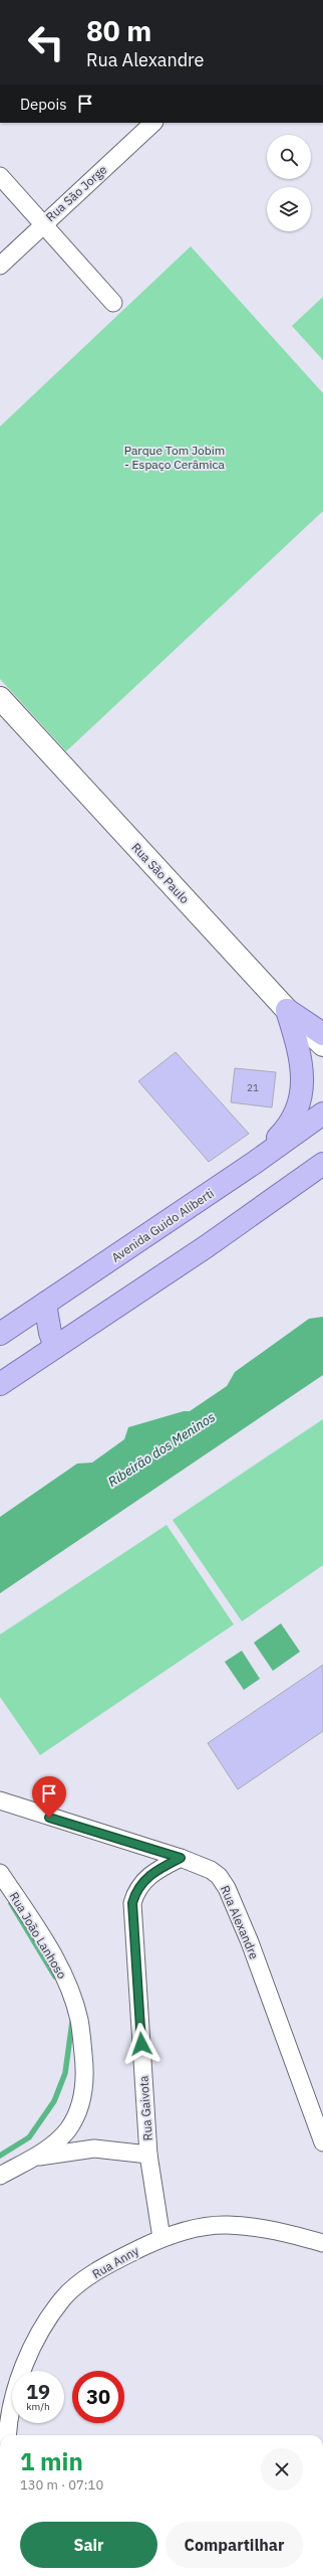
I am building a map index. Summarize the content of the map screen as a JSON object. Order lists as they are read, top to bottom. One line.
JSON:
{"streets":{"main road":["Avenida Guido Aliberti"],"street":["Rua São Jorge","Rua São Paulo","Rua Alexandre","Rua João Lanhoso","Rua Gaivota","Rua Anny"]},"crossings":[["Rua Alexandre","Rua Gaivota"],["Rua Gaivota","Rua Anny"]],"water":["Ribeirão dos Meninos"],"parks":["Parque Tom Jobim - Espaço Cerâmica"],"house_numbers":["21"],"page":{"turn":["80 m","Rua Alexandre"],"then":"Depois","speed":"19 km/h","limit":"30","heading":["1 min","130 m · 07:10"],"buttons":["Sair","Compartilhar"]}}
